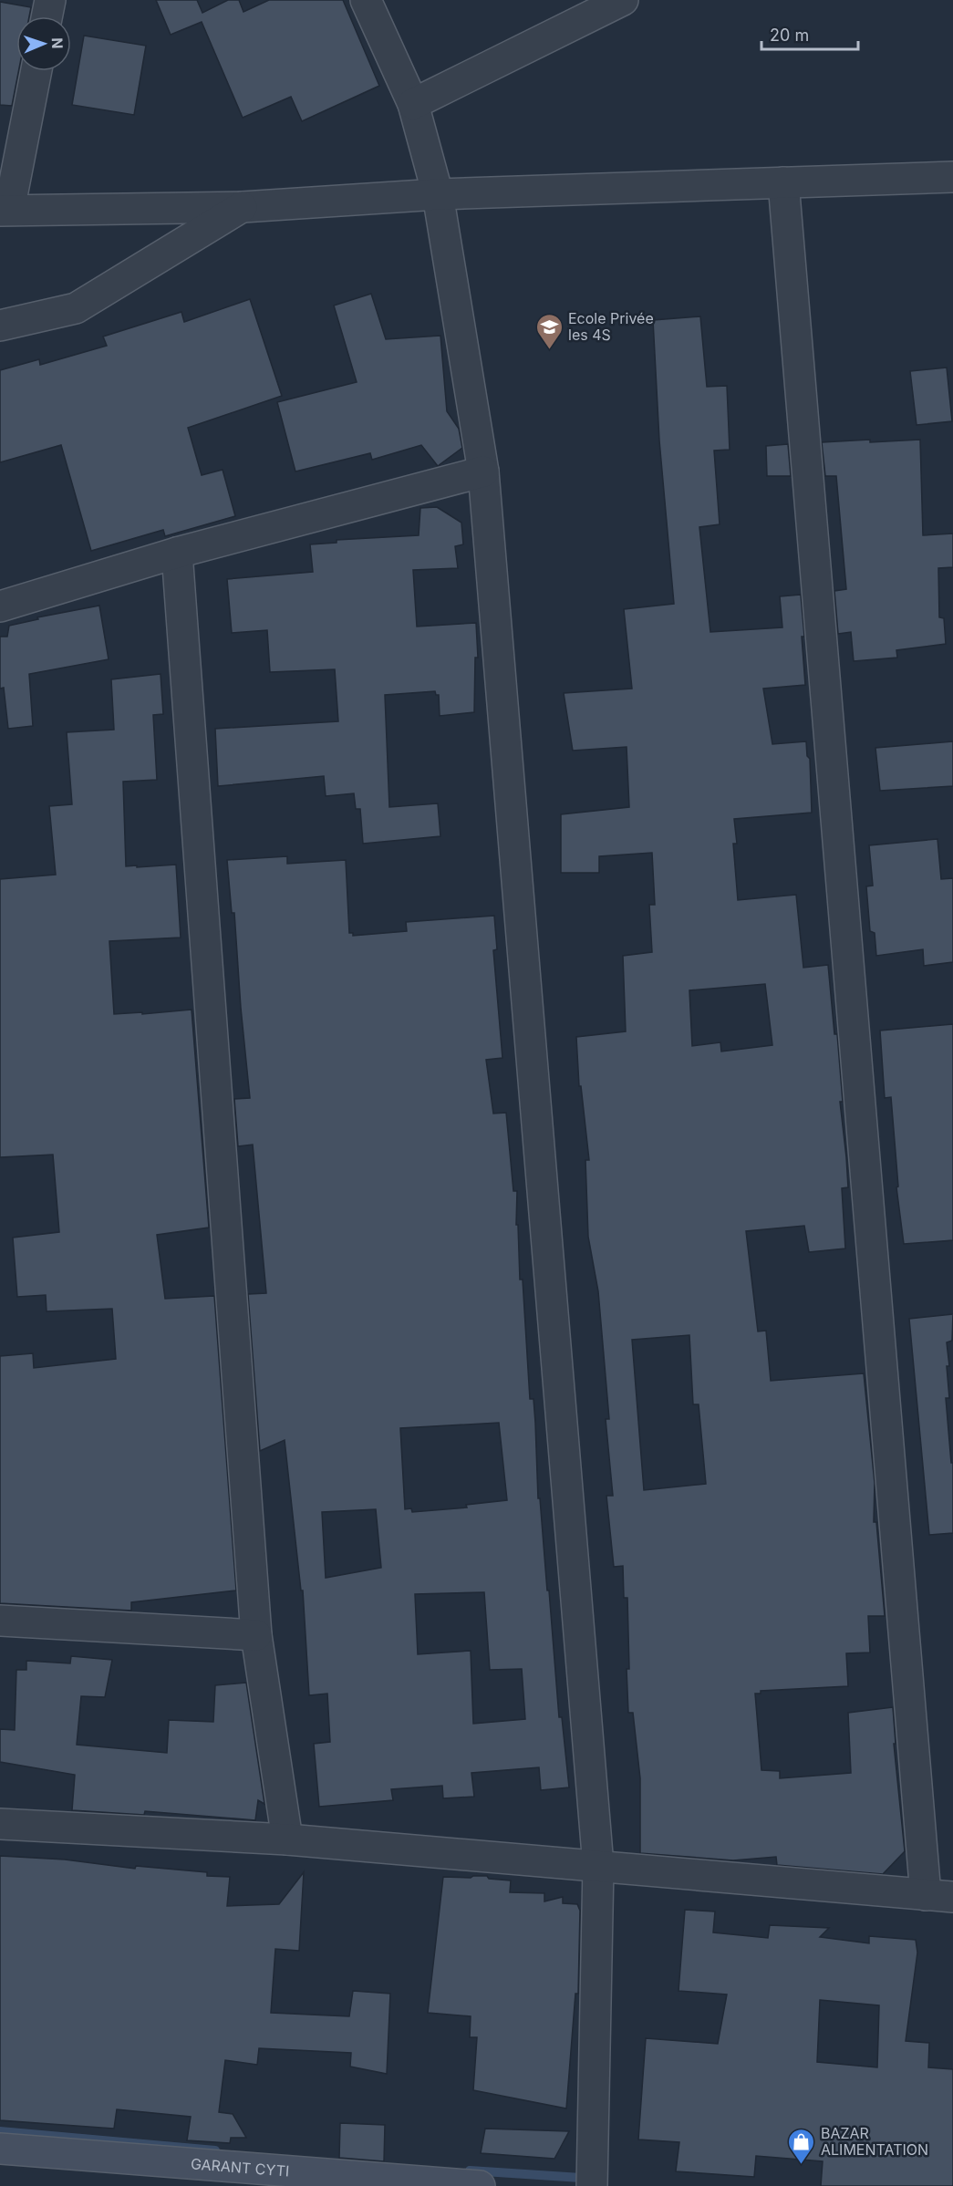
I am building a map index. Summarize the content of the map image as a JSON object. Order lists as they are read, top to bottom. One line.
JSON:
{"streets":{"main road":["GARANT CYTI"]},"places":{"school or university":["Ecole Privée les 4S"],"shop":["BAZAR ALIMENTATION"]},"scale_bar":"20 m","north":"right"}
